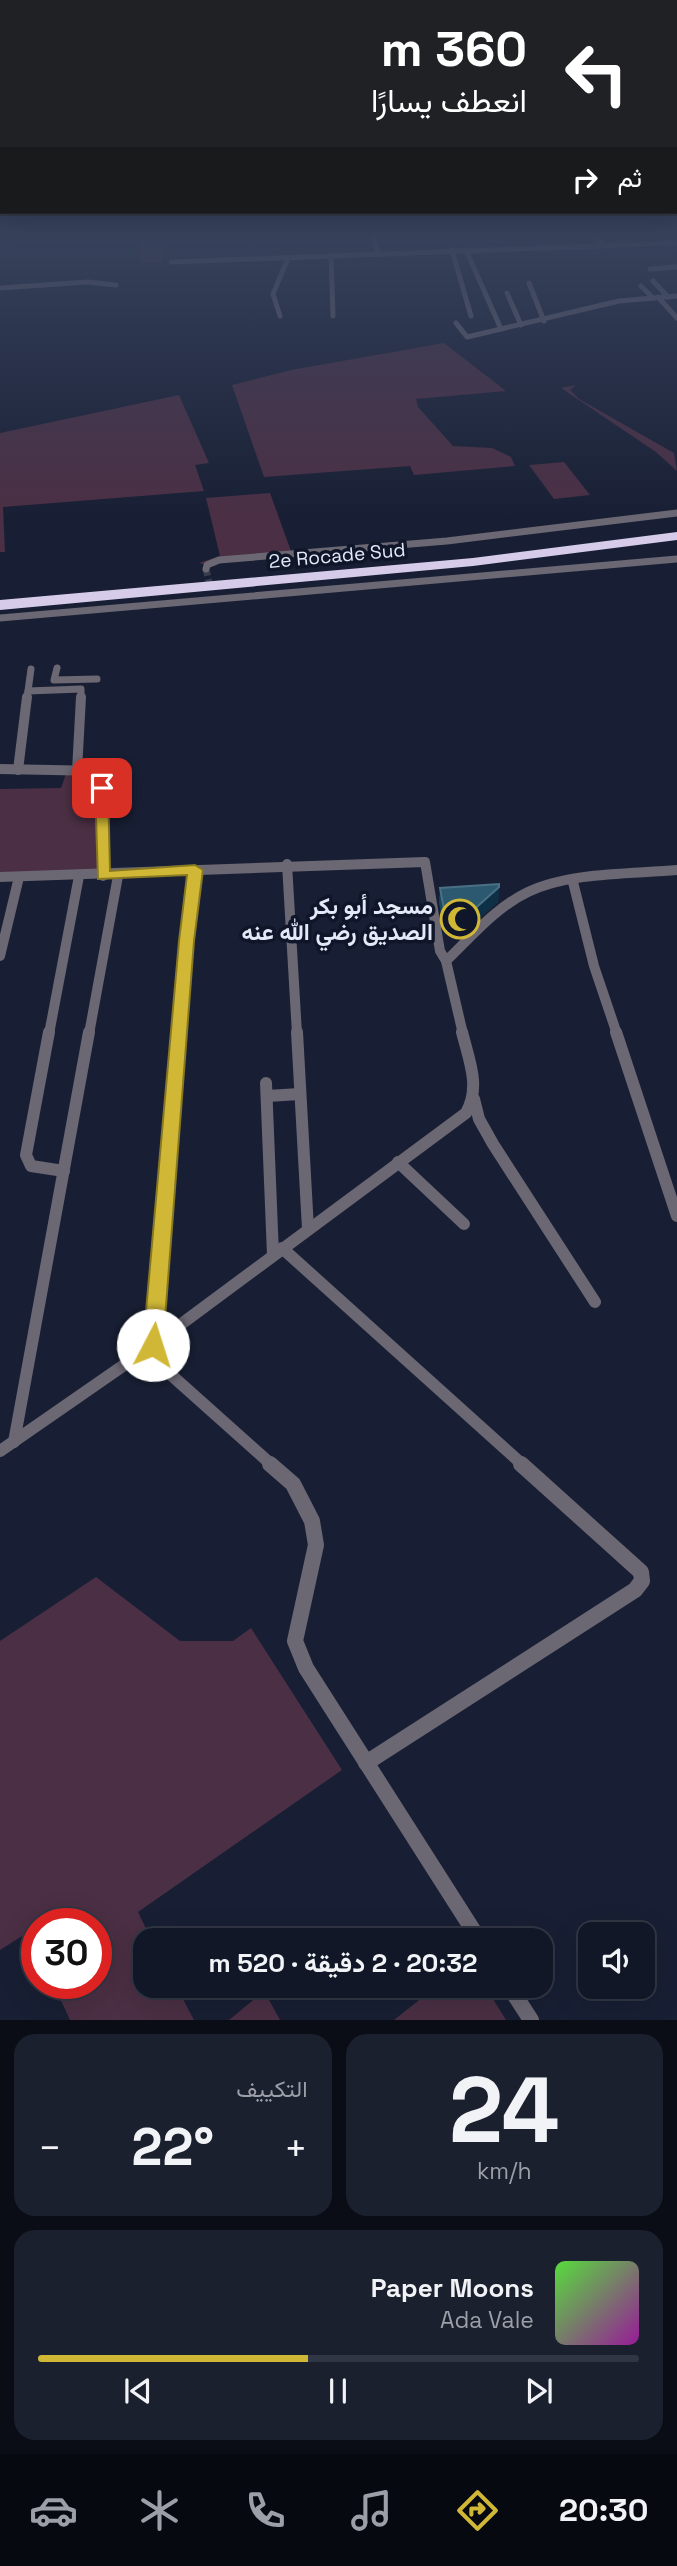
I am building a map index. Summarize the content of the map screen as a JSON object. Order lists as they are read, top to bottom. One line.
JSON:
{"streets":{"highway":["2e Rocade Sud"]},"places":{"mosque":["مسجد أبو بكر الصديق رضي الله عنه"]},"page":{"turn":["360 m","انعطف يسارًا"],"then":"ثم","limit":"30","trip":"20:32 · 2 دقيقة · 520 m","tile":[["24","km/h"],"التكييف"],"heat":["−","22°","+"],"song":["Paper Moons","Ada Vale"],"tabs":"20:30"}}
